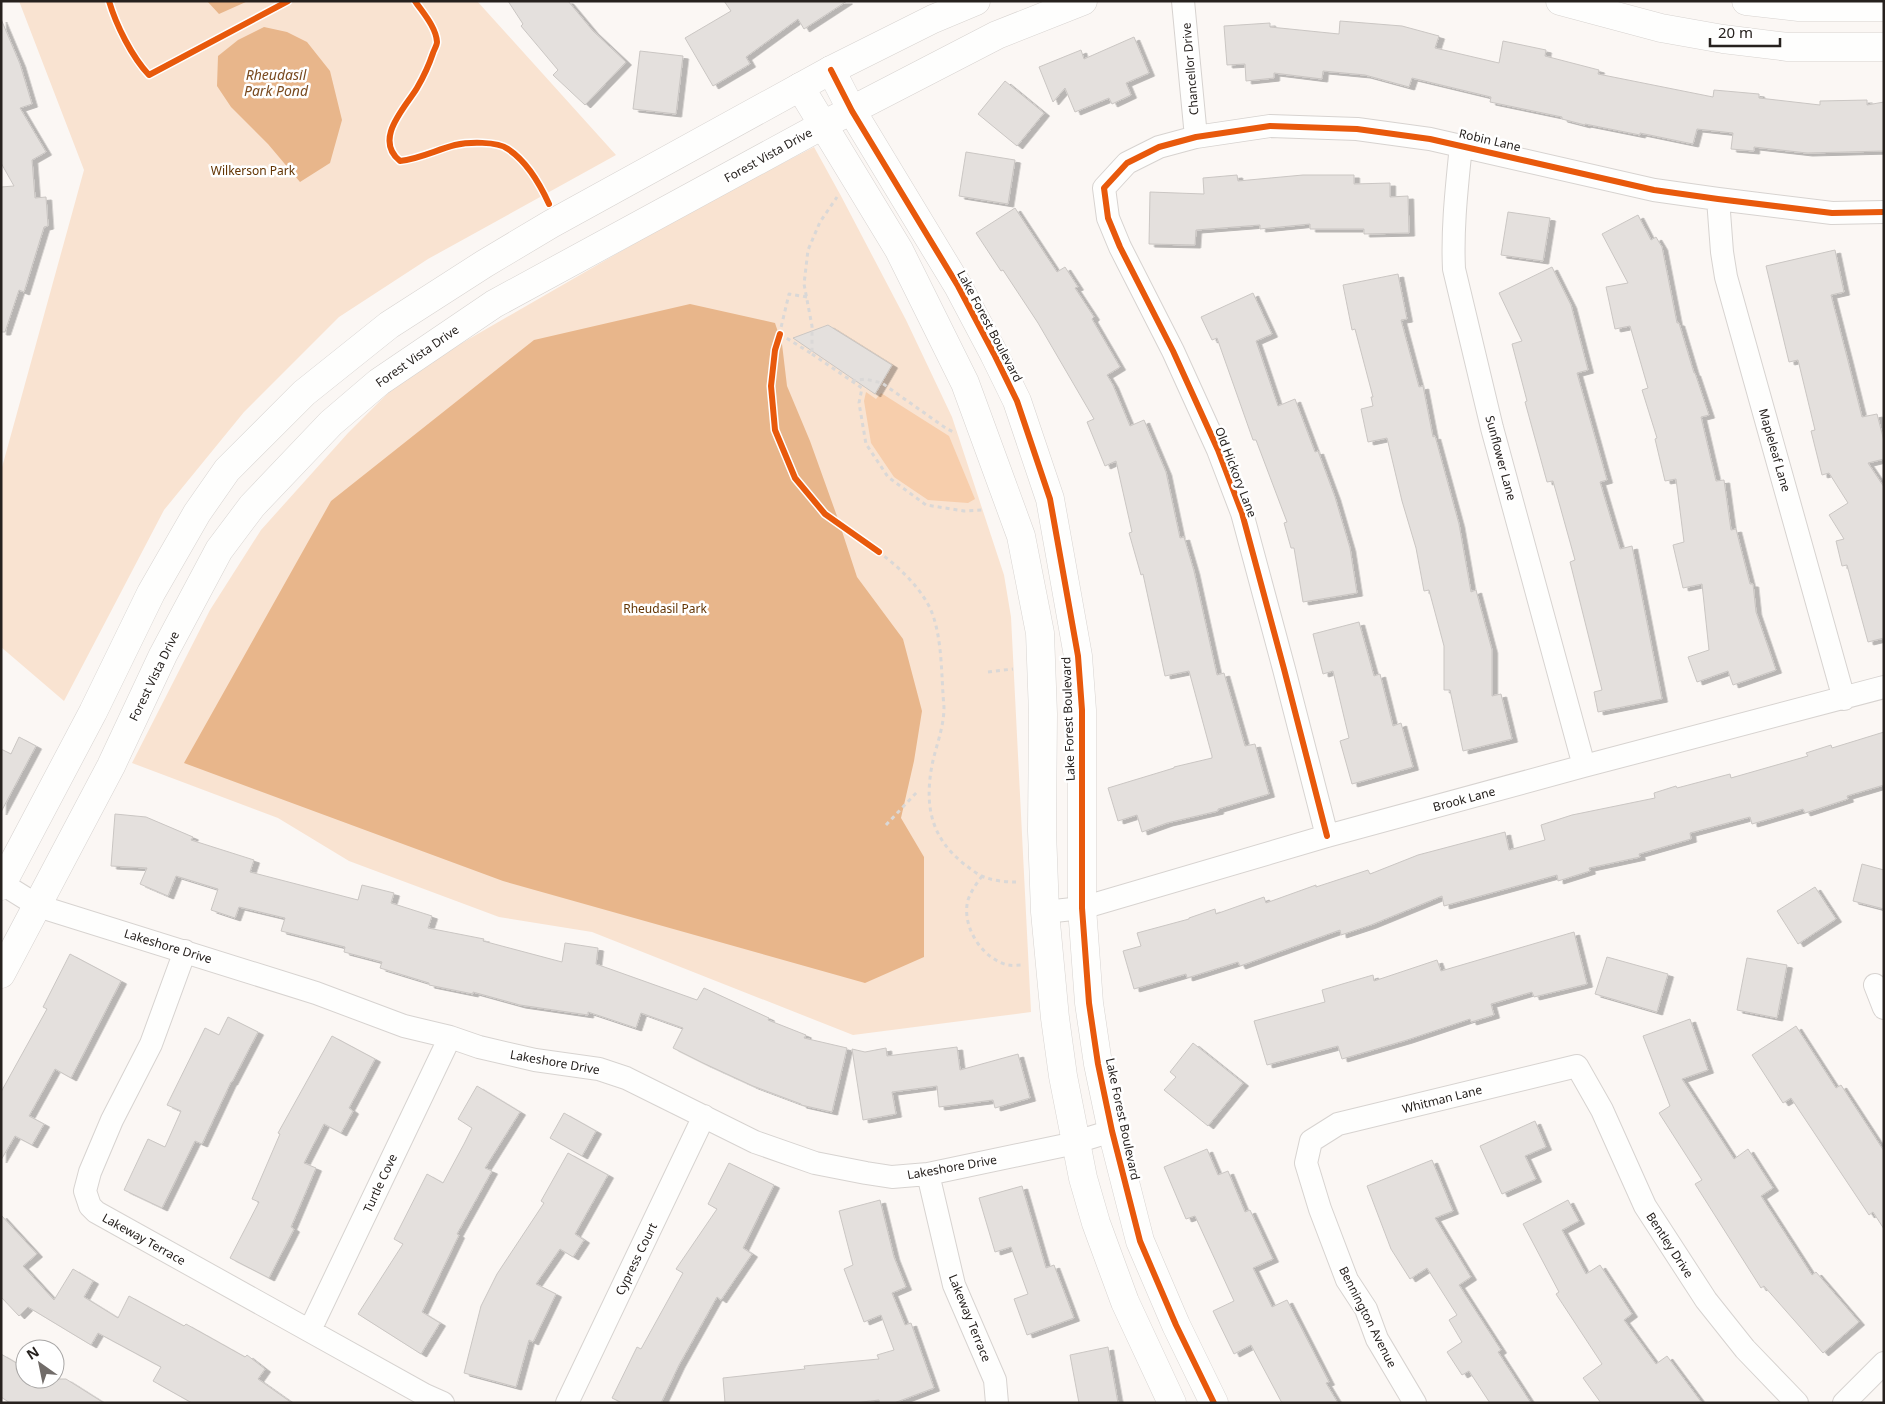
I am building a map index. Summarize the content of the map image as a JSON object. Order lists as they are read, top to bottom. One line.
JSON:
{"streets":{"main road":["Forest Vista Drive","Lake Forest Boulevard"],"street":["Chancellor Drive","Robin Lane","Mapleleaf Lane","Sunflower Lane","Old Hickory Lane","Brook Lane","Lakeshore Drive","Whitman Lane","Turtle Cove","Lakeway Terrace","Bentley Drive","Cypress Court","Bennington Avenue"]},"crossings":[["Chancellor Drive","Robin Lane"],["Robin Lane","Mapleleaf Lane"],["Robin Lane","Sunflower Lane"],["Robin Lane","Old Hickory Lane"],["Forest Vista Drive","Lake Forest Boulevard"],["Forest Vista Drive","Lakeshore Drive"],["Lake Forest Boulevard","Brook Lane"],["Lake Forest Boulevard","Lakeshore Drive"],["Mapleleaf Lane","Brook Lane"],["Sunflower Lane","Brook Lane"],["Old Hickory Lane","Brook Lane"],["Lakeshore Drive","Turtle Cove"],["Lakeshore Drive","Lakeway Terrace"],["Lakeshore Drive","Cypress Court"],["Whitman Lane","Bentley Drive"],["Whitman Lane","Bennington Avenue"],["Turtle Cove","Lakeway Terrace"]],"water":["Rheudasil Park Pond"],"parks":["Wilkerson Park","Rheudasil Park"],"scale_bar":"20 m","north":"top left"}
